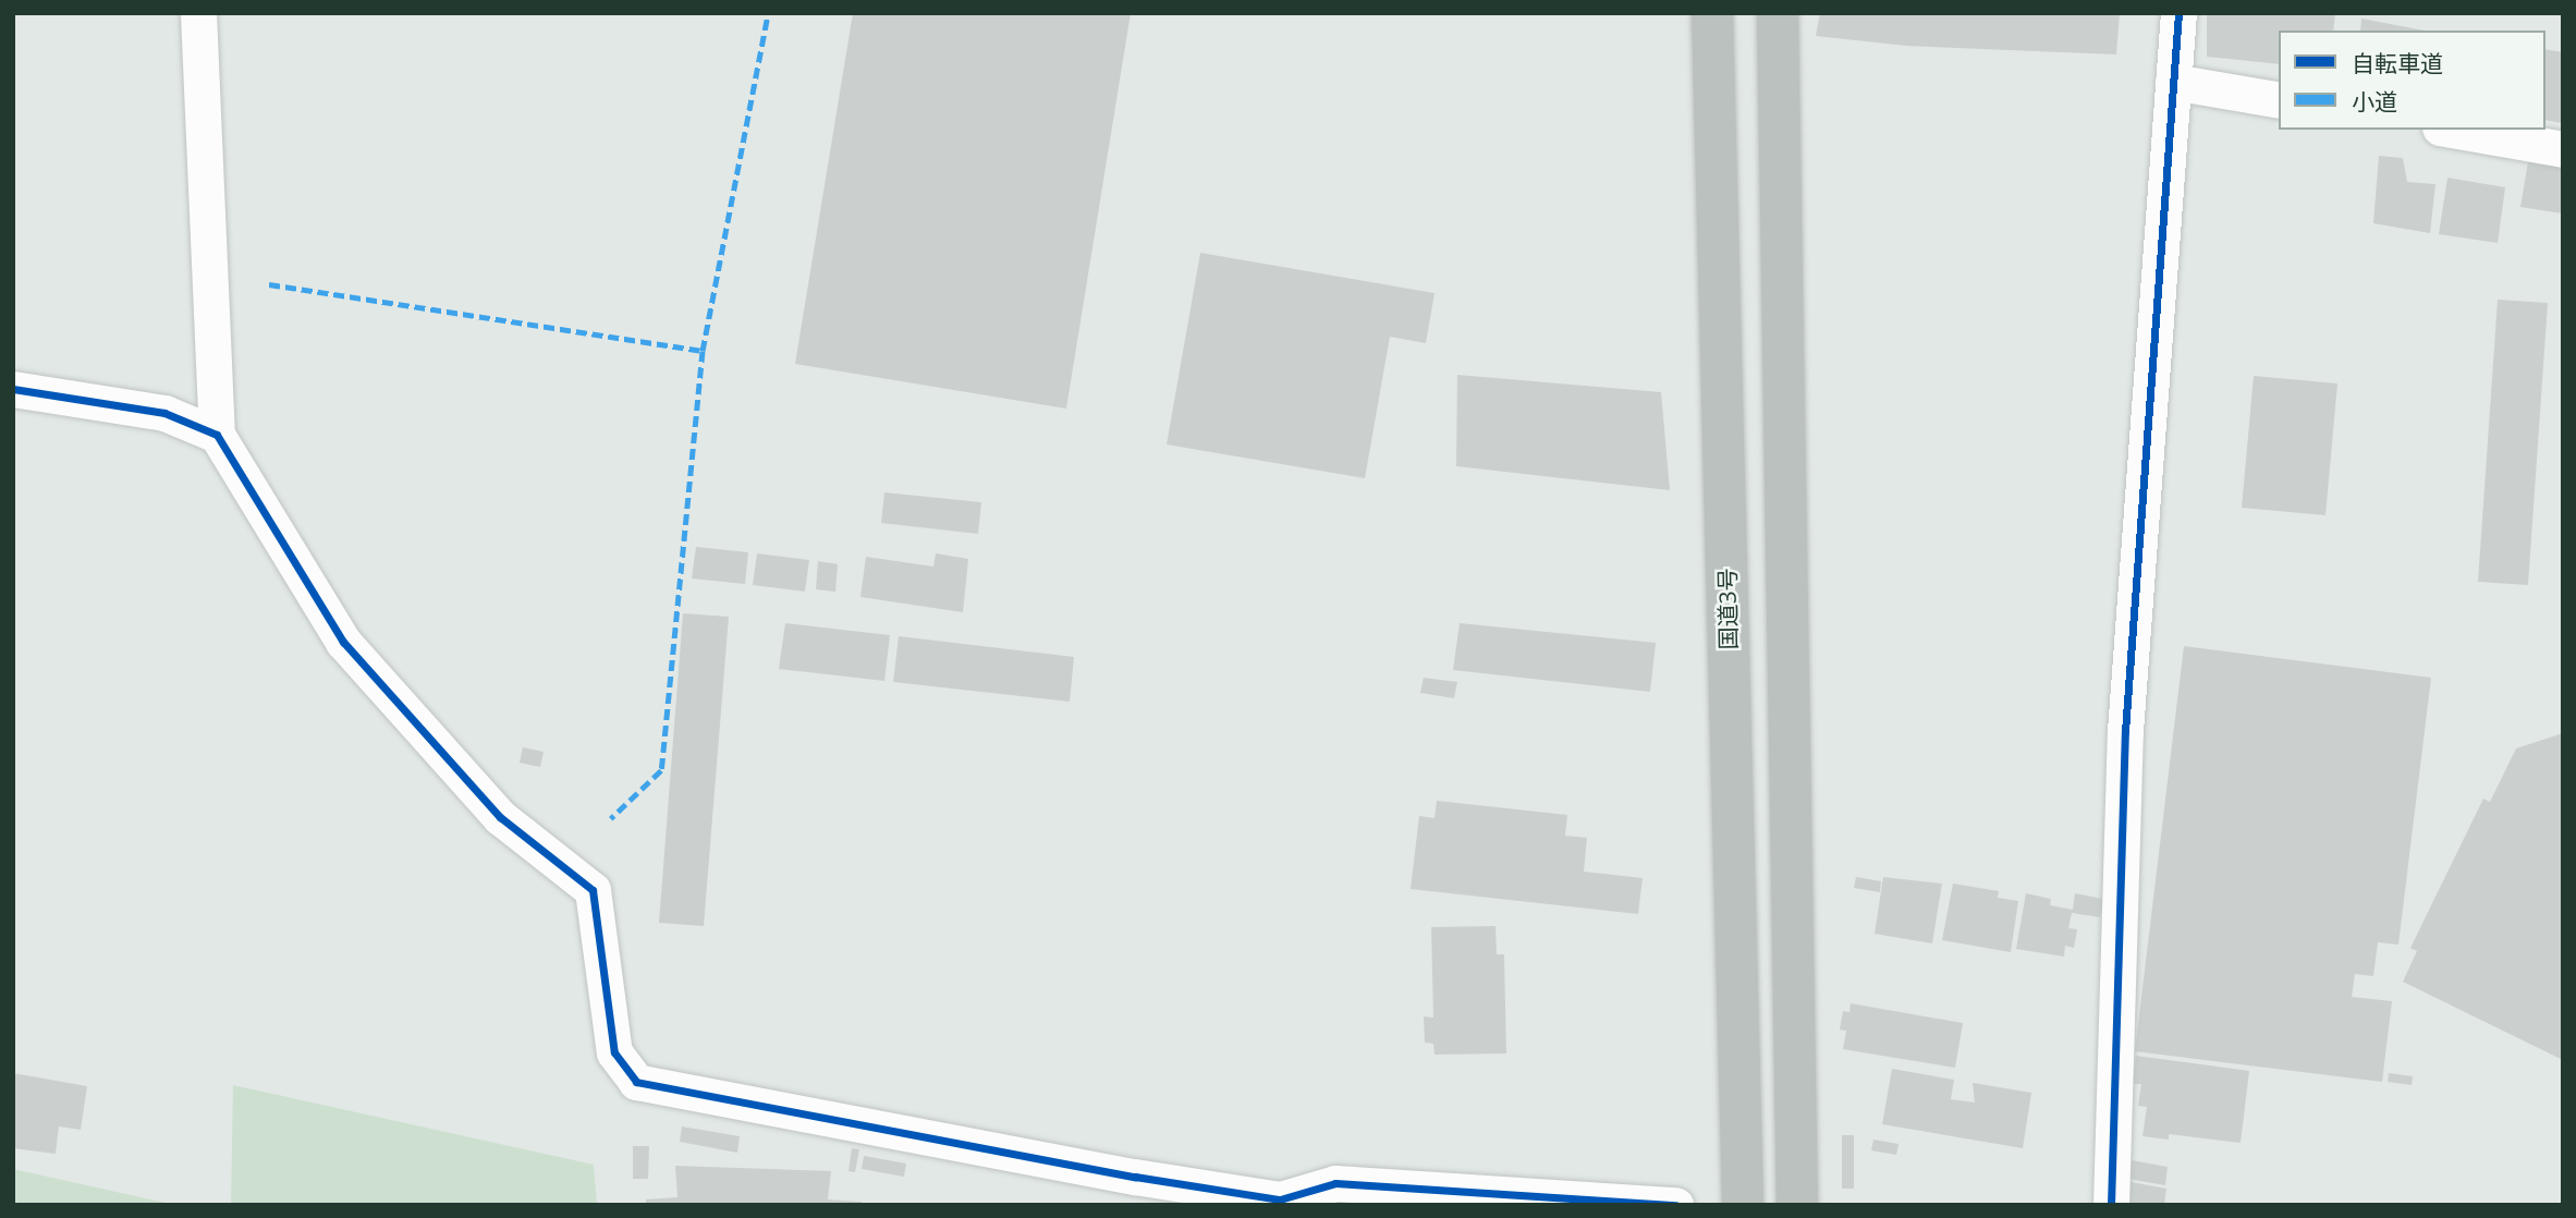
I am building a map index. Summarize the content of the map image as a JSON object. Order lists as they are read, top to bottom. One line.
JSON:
{"streets":{"highway":["国道3号"]},"legend":["自転車道","小道"]}
